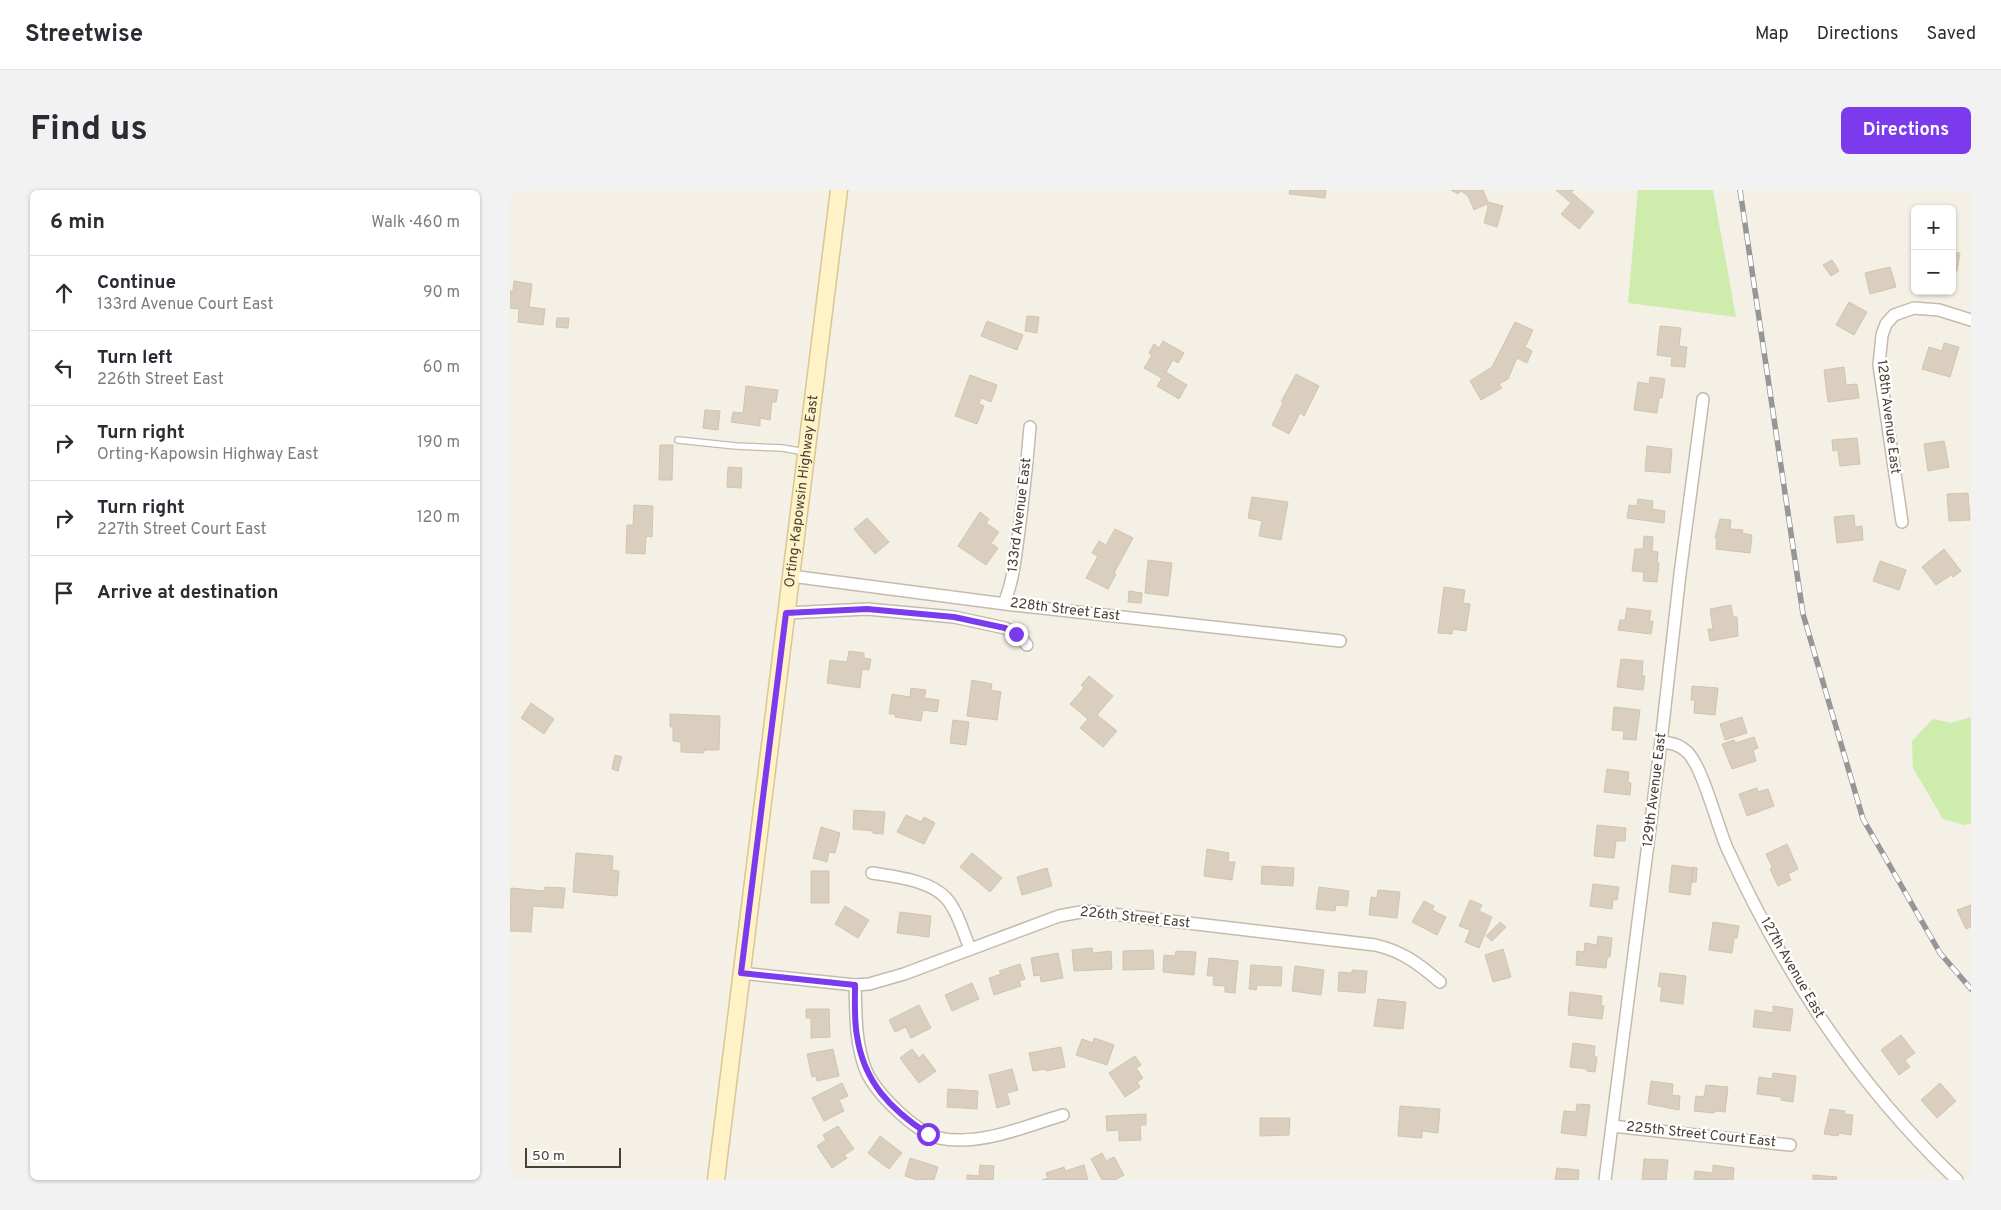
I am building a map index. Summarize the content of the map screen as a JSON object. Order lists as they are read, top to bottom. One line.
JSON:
{"streets":{"main road":["Orting-Kapowsin Highway East"],"street":["128th Avenue East","133rd Avenue East","228th Street East","129th Avenue East","226th Street East","127th Avenue East","225th Street Court East"]},"crossings":[["Orting-Kapowsin Highway East","228th Street East"],["Orting-Kapowsin Highway East","226th Street East"],["133rd Avenue East","228th Street East"],["129th Avenue East","127th Avenue East"],["129th Avenue East","225th Street Court East"]],"scale_bar":"50 m","page":{"header":"Streetwise","nav":["Map","Directions","Saved"],"buttons":"Directions","title":"Find us","heading":["6 min","Walk · 460 m"],"map_buttons":["+","−"],"list":[["Continue","133rd Avenue Court East","90 m"],["Turn left","226th Street East","60 m"],["Turn right","Orting-Kapowsin Highway East","190 m"],["Turn right","227th Street Court East","120 m"],"Arrive at destination"],"scale":"50 m"}}
